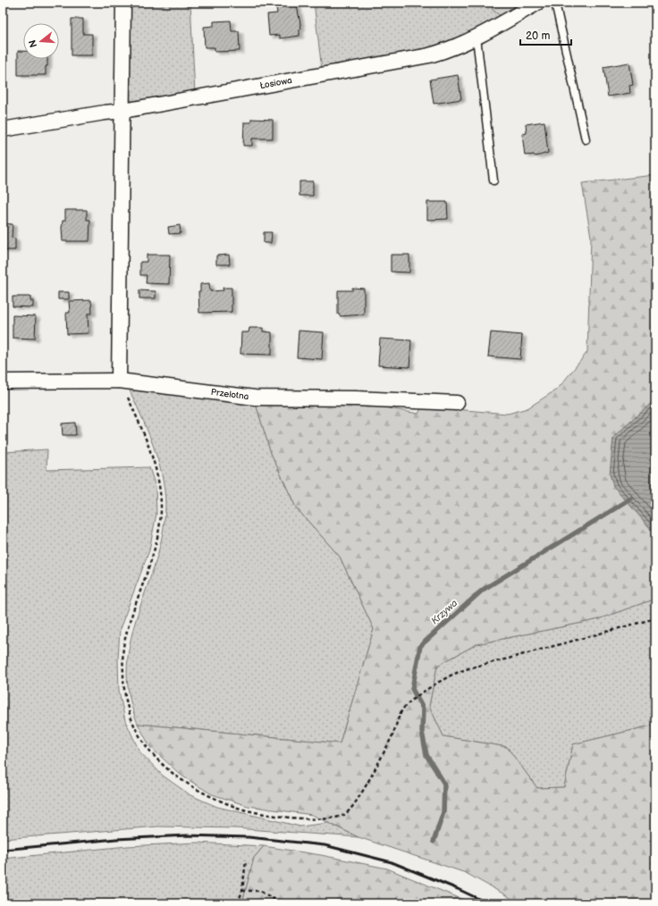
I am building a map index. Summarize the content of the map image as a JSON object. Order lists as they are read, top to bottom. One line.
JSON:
{"streets":{"street":["Łosiowa","Przelotna"]},"water":["Krzywa"],"scale_bar":"20 m","north":"left"}
